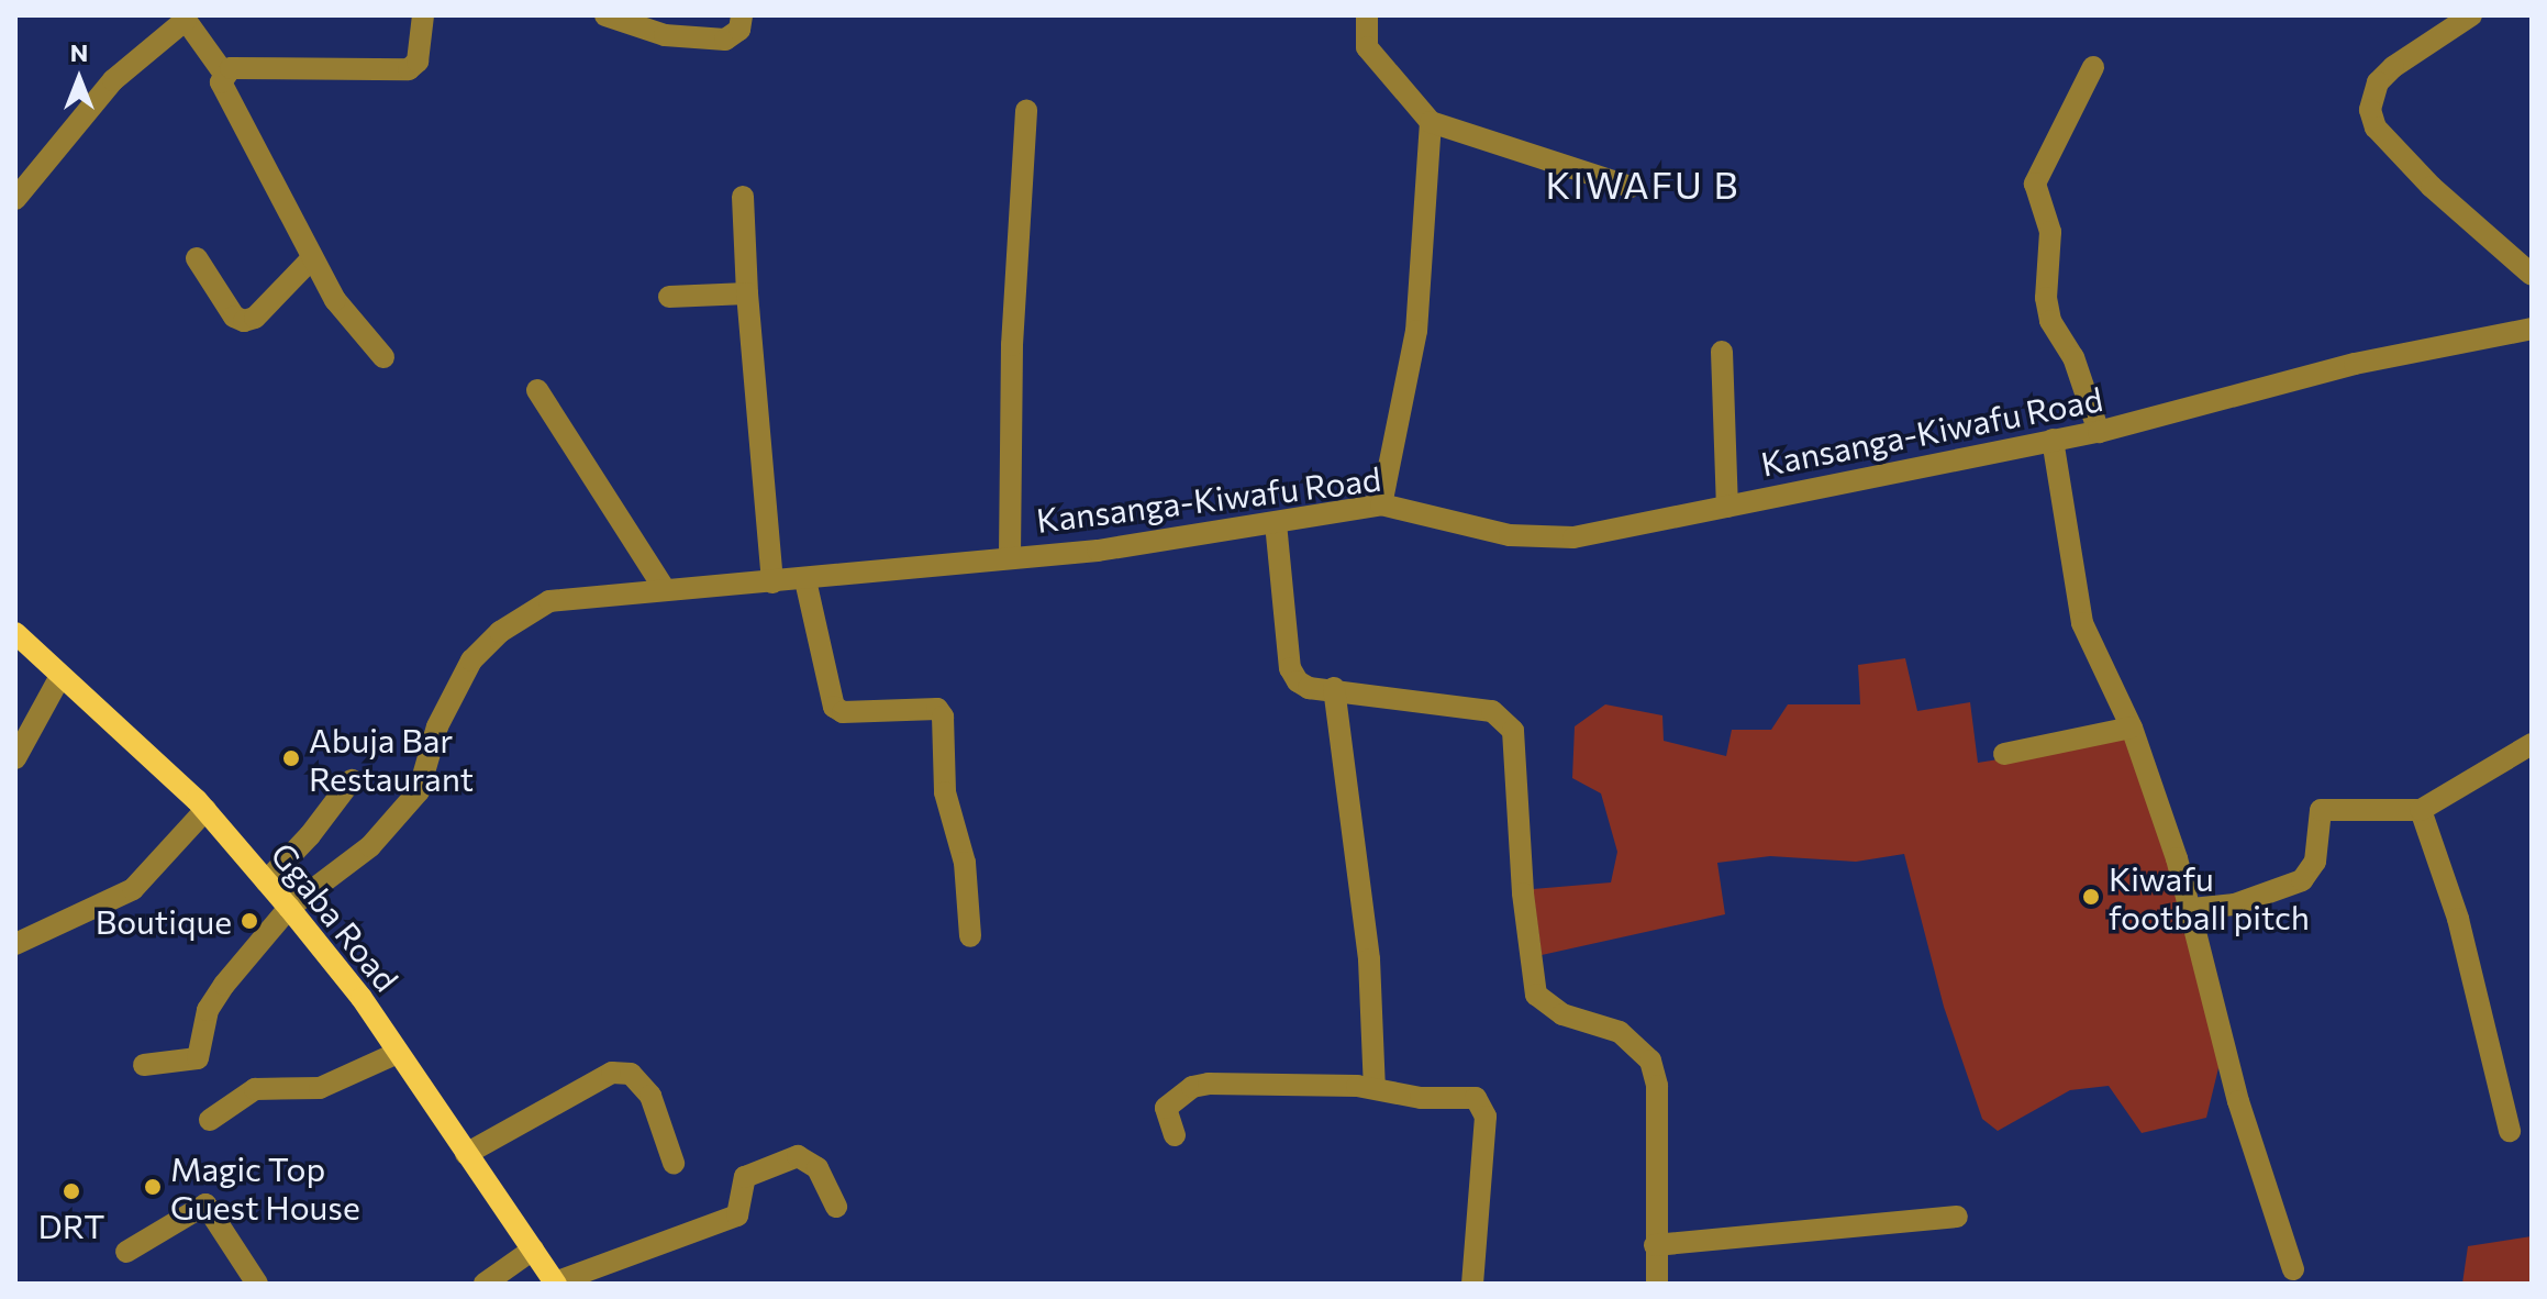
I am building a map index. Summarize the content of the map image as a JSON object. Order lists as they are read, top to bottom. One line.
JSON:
{"streets":{"main road":["Ggaba Road"],"street":["Kansanga-Kiwafu Road"]},"crossings":[["Kansanga-Kiwafu Road","Ggaba Road"]],"districts":["KIWAFU B"],"places":["Abuja Bar Restaurant","Kiwafu football pitch","Boutique","Magic Top Guest House","DRT"],"north":"top"}
